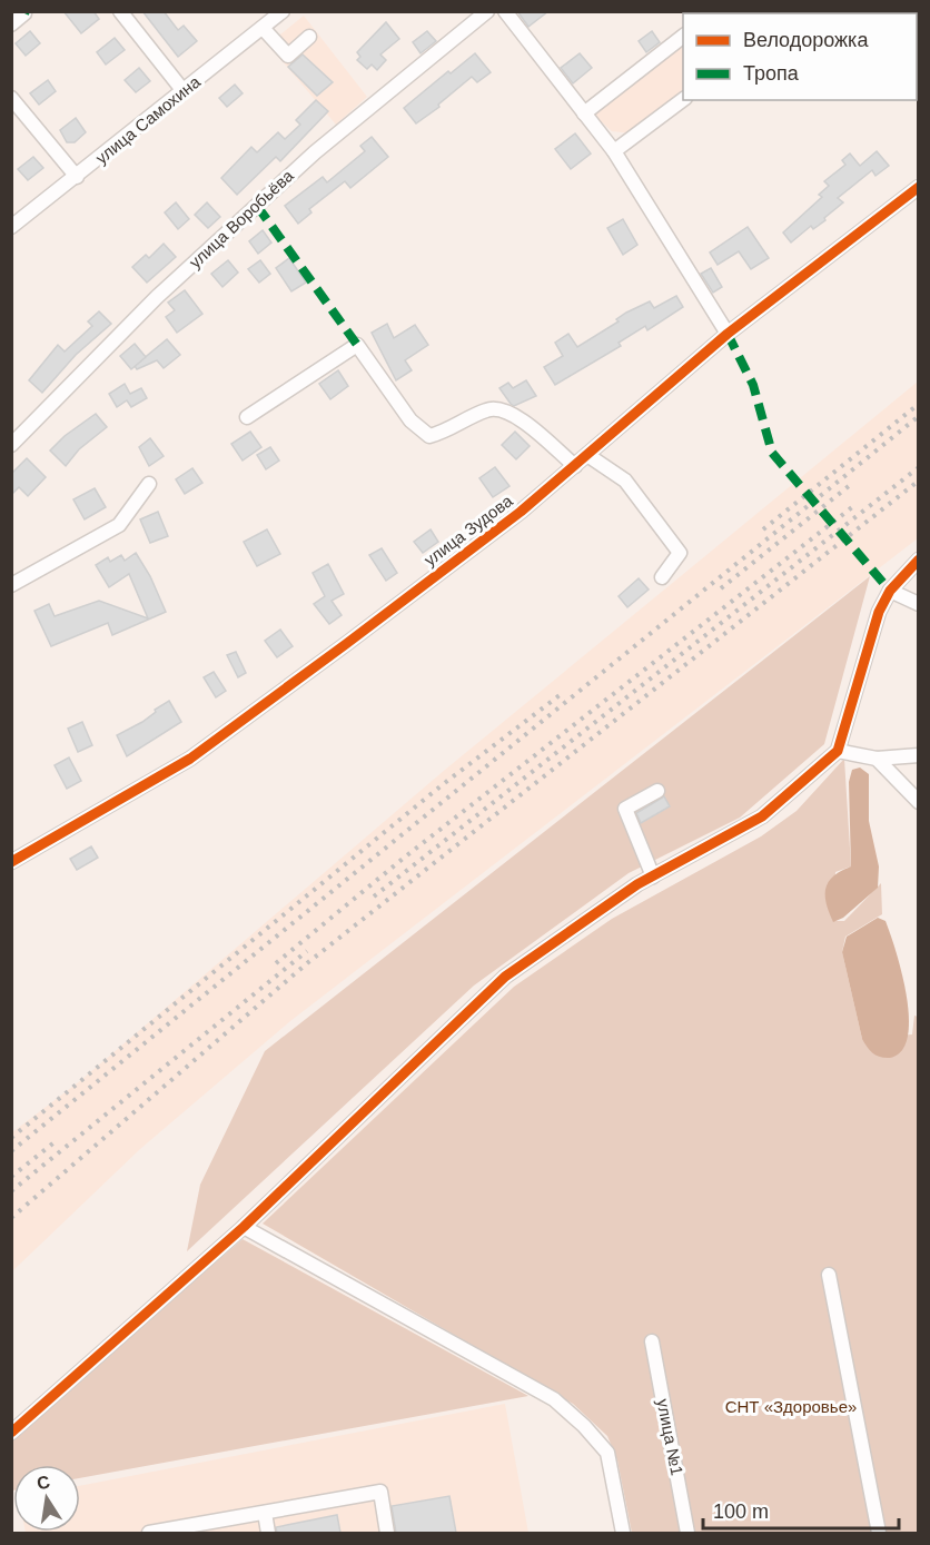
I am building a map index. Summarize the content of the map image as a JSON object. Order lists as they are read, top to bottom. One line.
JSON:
{"streets":{"street":["улица Самохина","улица Воробьёва","улица Зудова","улица №1"]},"parks":["СНТ «Здоровье»"],"legend":["Велодорожка","Тропа"],"scale_bar":"100 m","north":"top"}
